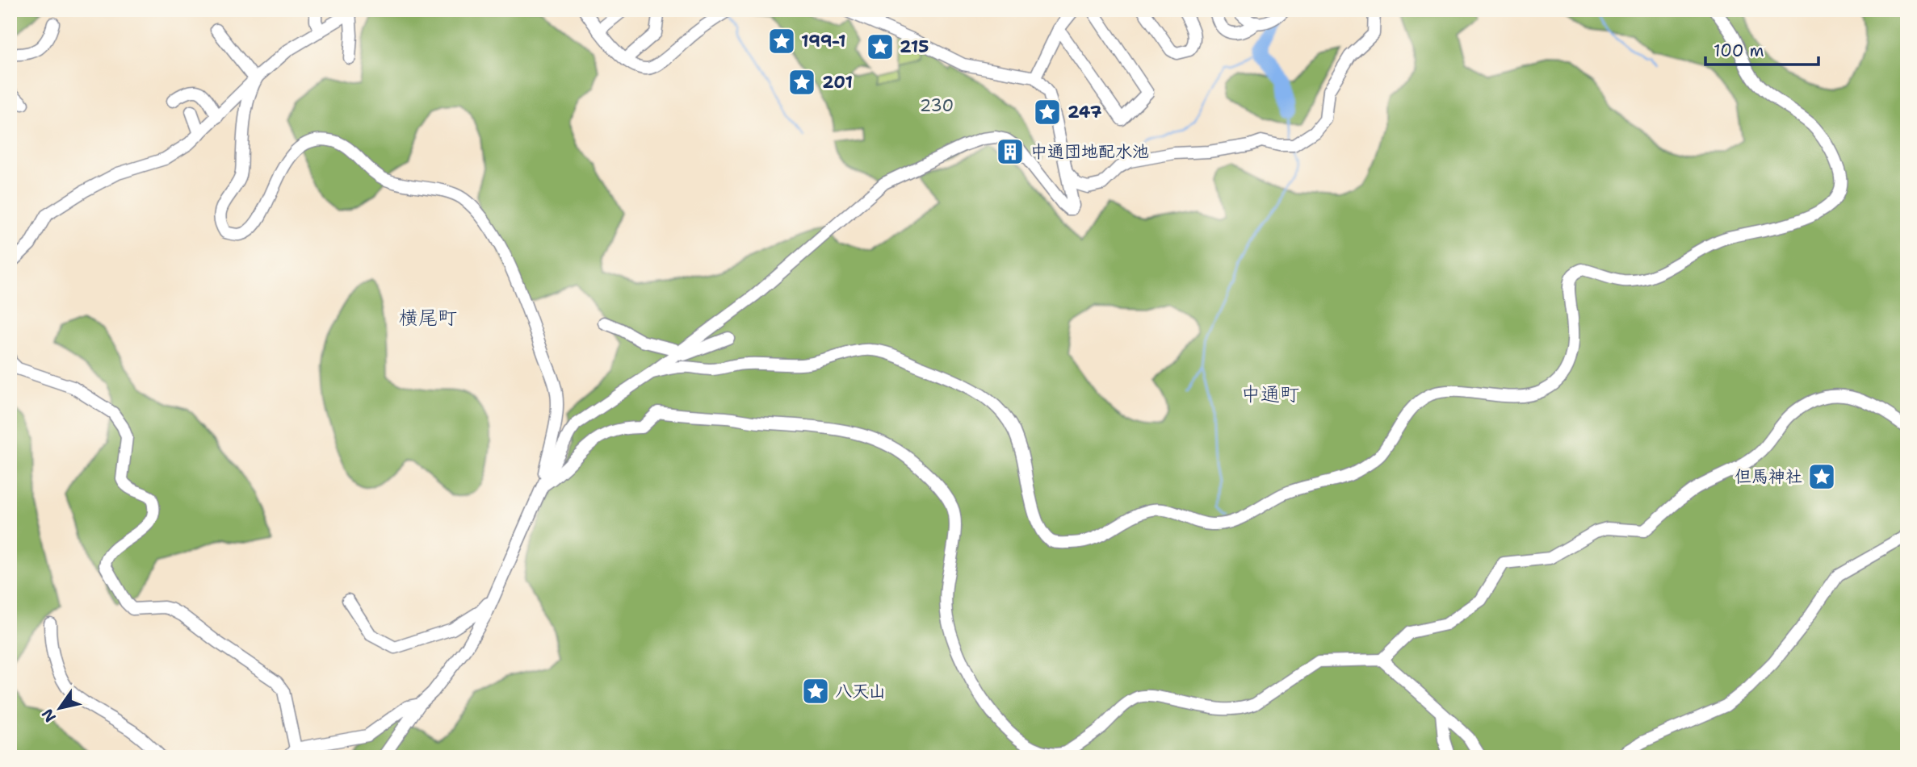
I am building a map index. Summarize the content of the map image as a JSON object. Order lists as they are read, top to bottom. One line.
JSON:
{"districts":["横尾町","中通町"],"parks":["230"],"places":{"place":["199-1","215","201","247","但馬神社","八天山"],"building":["中通団地配水池"]},"scale_bar":"100 m","north":"bottom left"}
